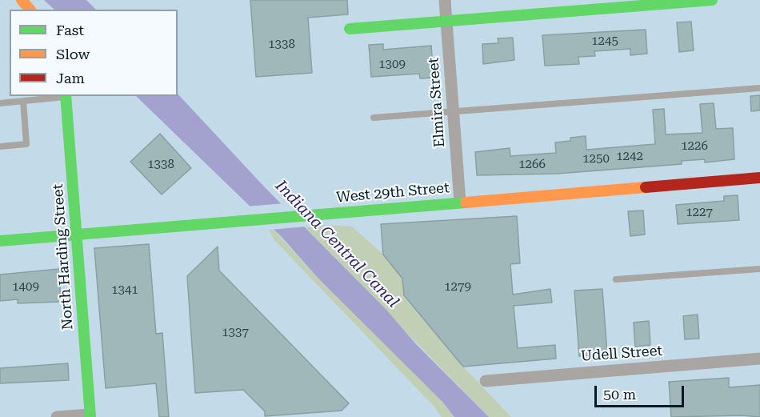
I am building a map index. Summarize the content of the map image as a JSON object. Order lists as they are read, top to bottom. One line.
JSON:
{"streets":{"main road":["West 29th Street","North Harding Street"],"street":["Elmira Street","Udell Street"]},"crossings":[["Elmira Street","West 29th Street"],["West 29th Street","North Harding Street"]],"water":["Indiana Central Canal"],"house_numbers":["1245","1338","1309","1226","1242","1250","1338","1266","1227","1409","1279","1341","1337"],"legend":["Fast","Slow","Jam"],"scale_bar":"50 m"}
